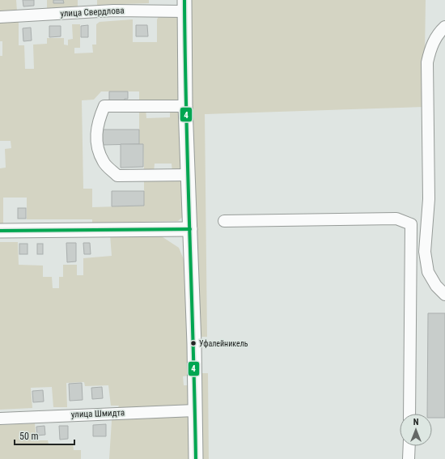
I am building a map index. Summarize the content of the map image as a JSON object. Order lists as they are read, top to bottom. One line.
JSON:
{"streets":{"street":["улица Свердлова","улица Шмидта"]},"places":["Уфалейникель"],"lines":["transit line 4"],"scale_bar":"50 m","north":"top"}
